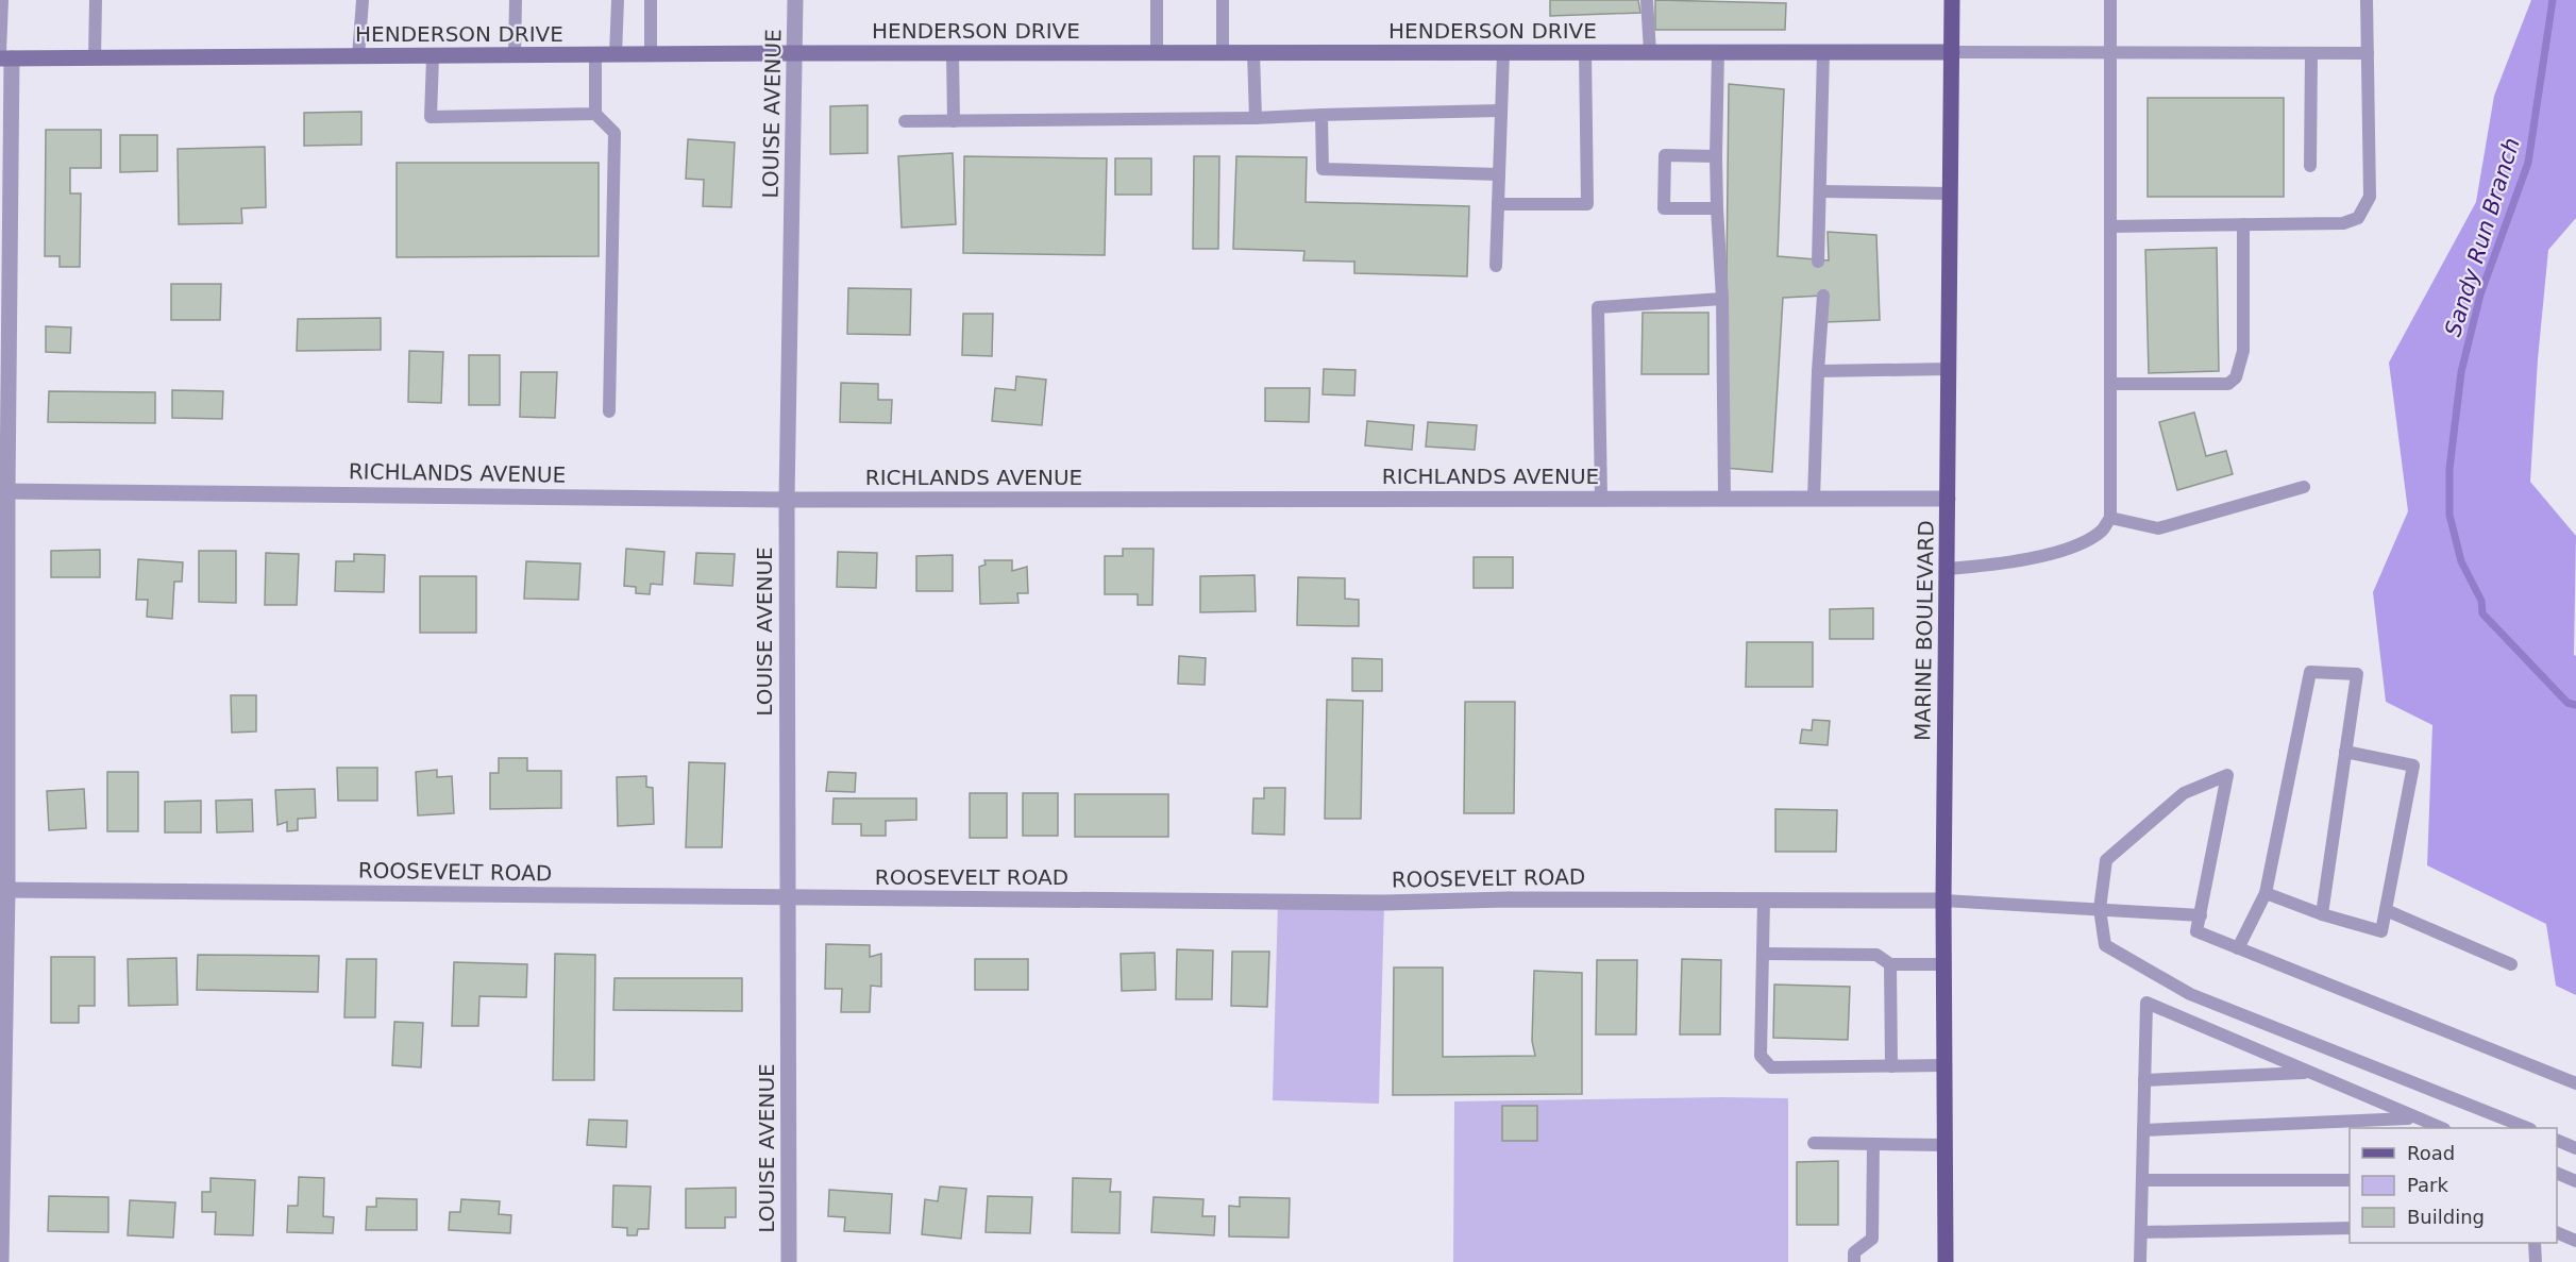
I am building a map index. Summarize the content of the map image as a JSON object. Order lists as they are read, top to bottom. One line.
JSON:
{"streets":{"main road":["HENDERSON DRIVE","MARINE BOULEVARD"],"street":["LOUISE AVENUE","RICHLANDS AVENUE","ROOSEVELT ROAD"]},"crossings":[["HENDERSON DRIVE","LOUISE AVENUE"],["HENDERSON DRIVE","MARINE BOULEVARD"],["LOUISE AVENUE","RICHLANDS AVENUE"],["LOUISE AVENUE","ROOSEVELT ROAD"],["RICHLANDS AVENUE","MARINE BOULEVARD"],["MARINE BOULEVARD","ROOSEVELT ROAD"]],"water":["Sandy Run Branch"],"legend":["Road","Park","Building"]}
